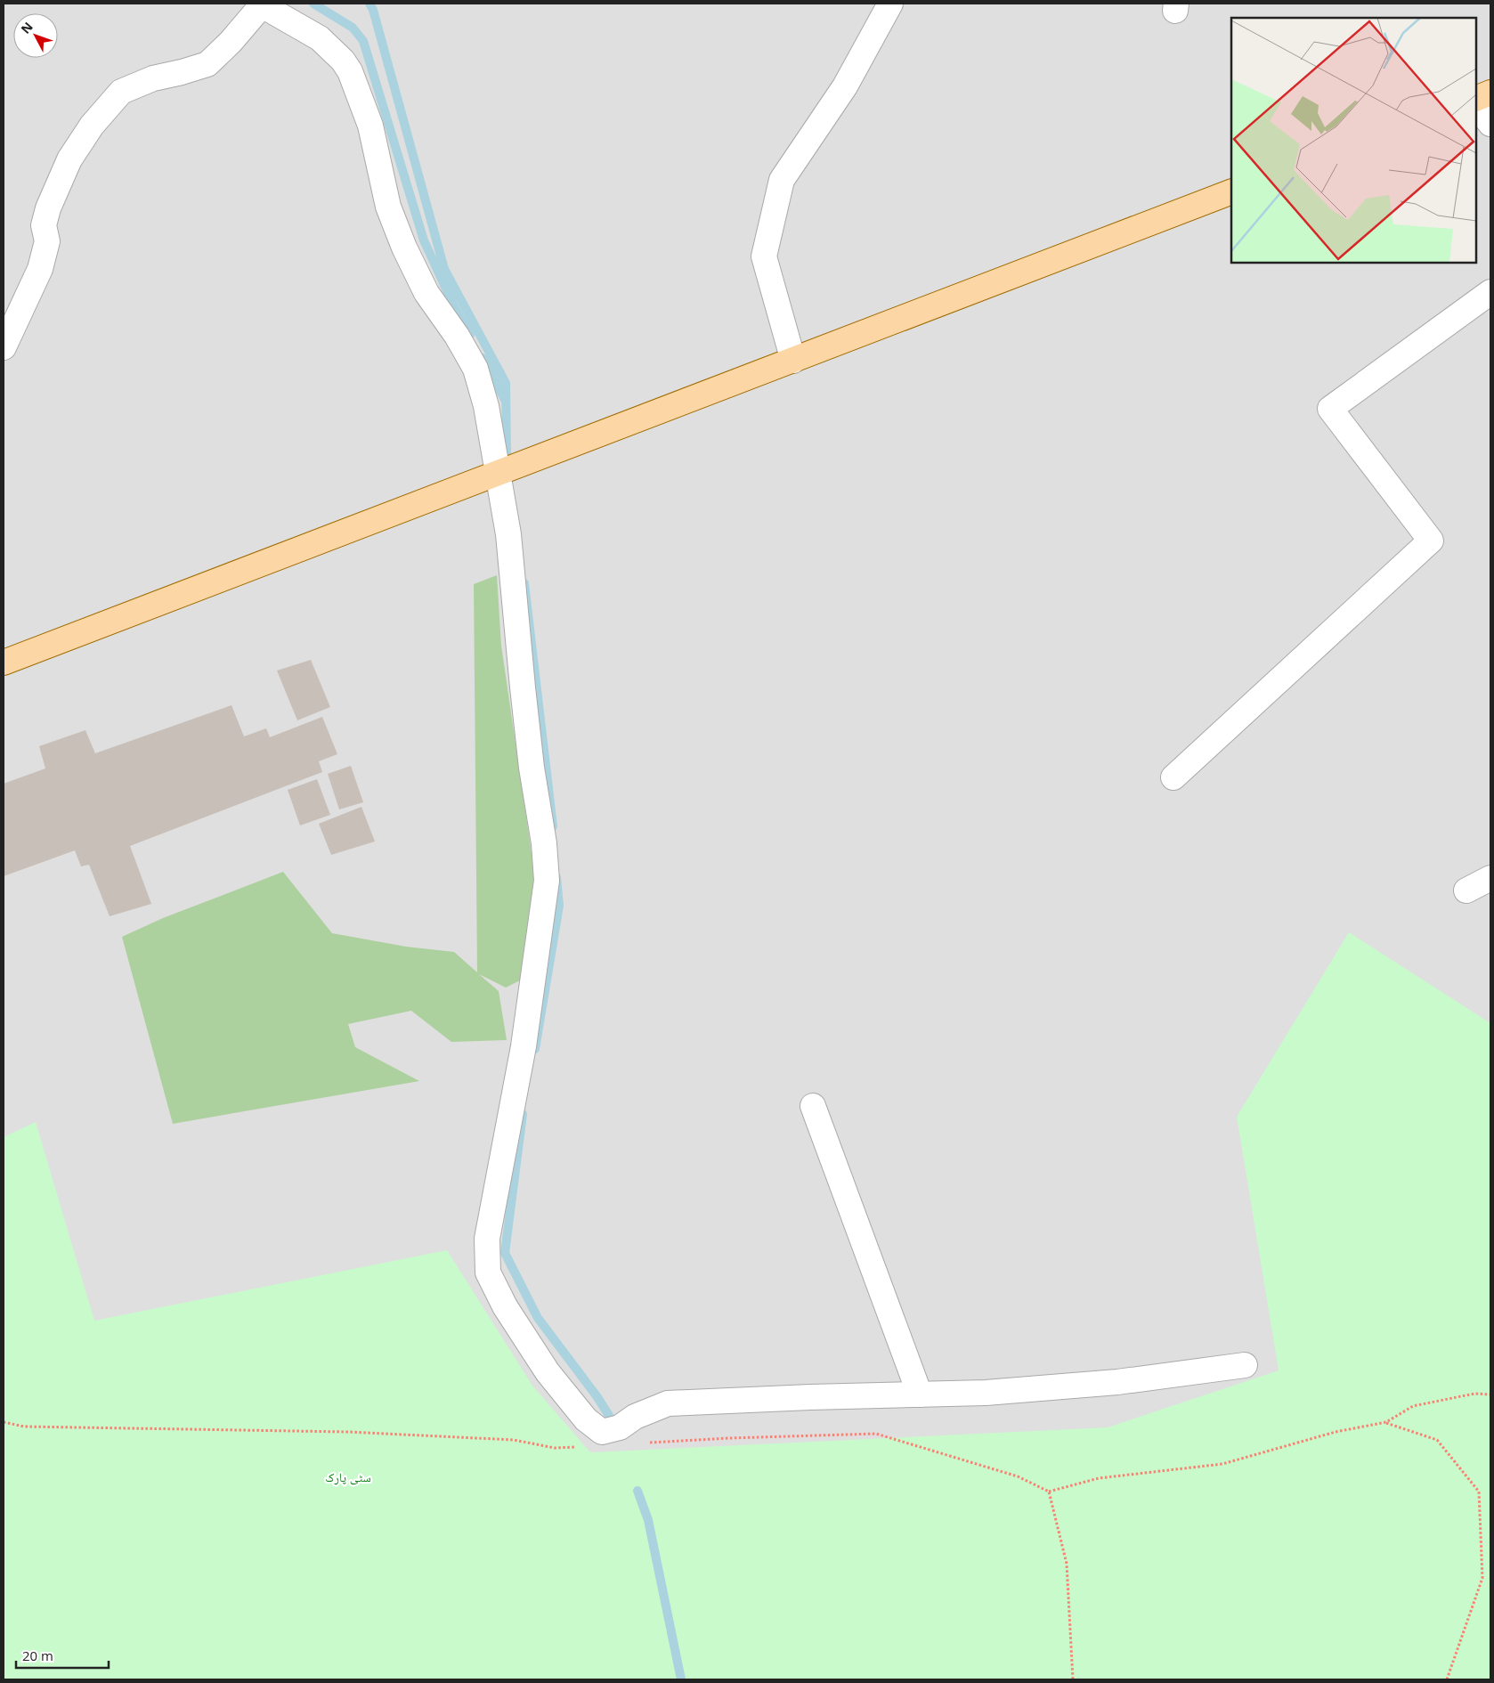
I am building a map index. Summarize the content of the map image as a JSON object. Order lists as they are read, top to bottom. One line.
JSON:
{"parks":["سٹی پارک"],"scale_bar":"20 m","north":"top left"}
